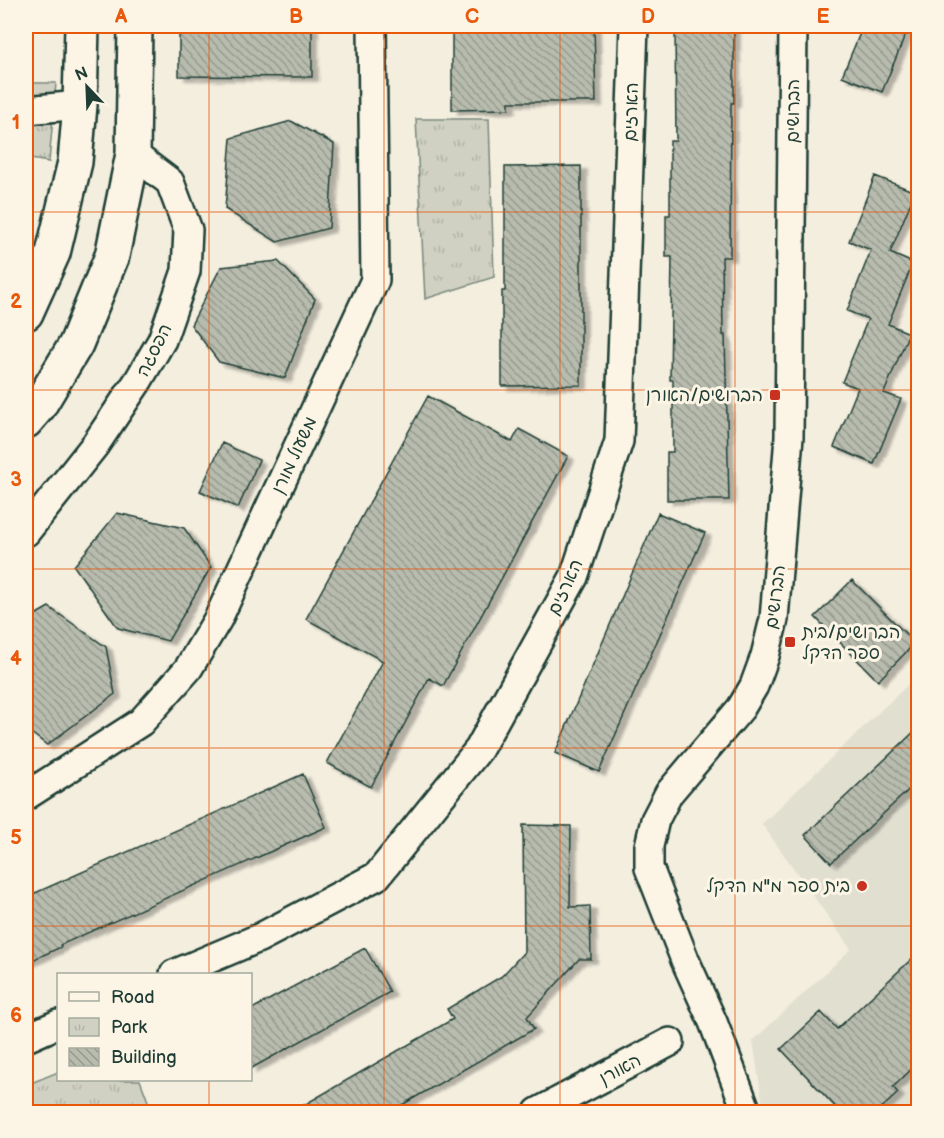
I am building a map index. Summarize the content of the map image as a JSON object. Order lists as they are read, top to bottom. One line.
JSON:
{"streets":{"street":["הברושים","הארזים","הפסגה","משעול מורן","האורן"]},"places":{"transit":["הברושים/האורן","הברושים/בית ספר הדקל"],"other":["בית ספר מ\"מ הדקל"]},"legend":["Road","Park","Building"],"north":"top left","grid":{"columns":["A","B","C","D","E"],"rows":["1","2","3","4","5","6"]}}
